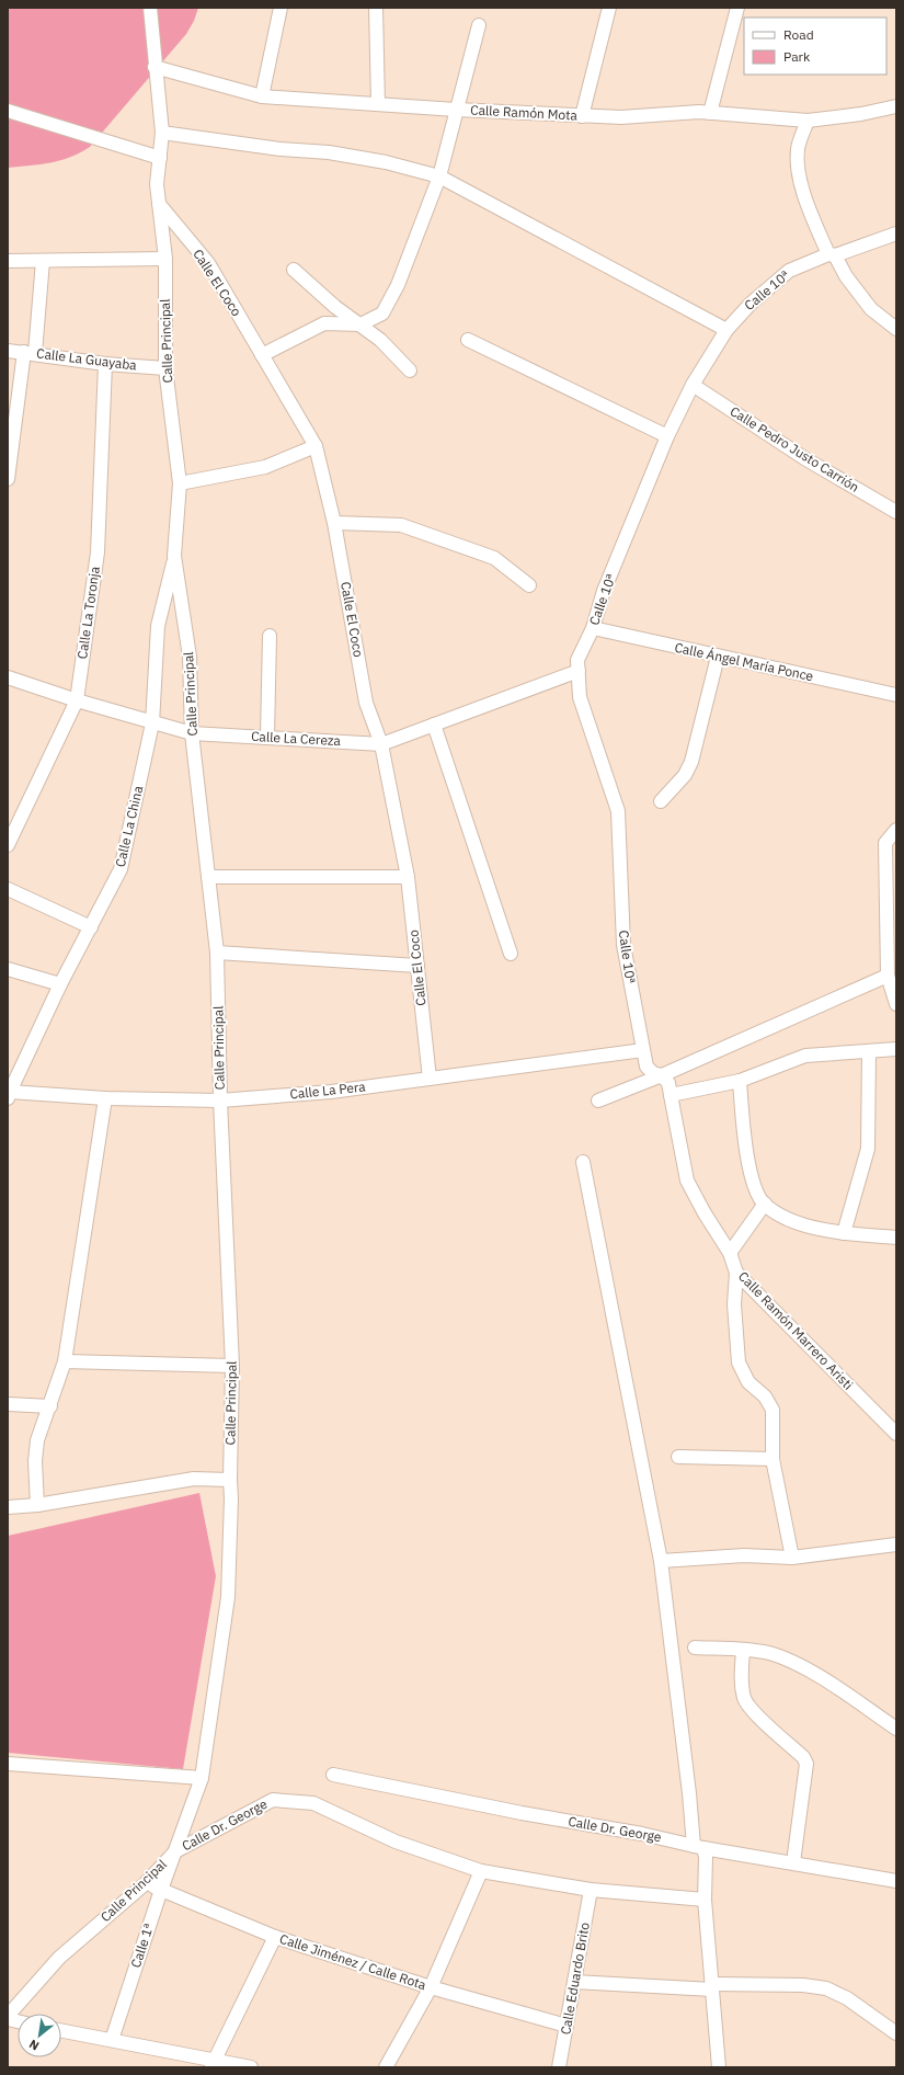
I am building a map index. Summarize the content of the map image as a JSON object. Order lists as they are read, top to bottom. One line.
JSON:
{"streets":{"street":["Calle Ramón Mota","Calle El Coco","Calle 10ª","Calle Principal","Calle La Guayaba","Calle Pedro Justo Carrión","Calle La Toronja","Calle Ángel María Ponce","Calle La Cereza","Calle La China","Calle La Pera","Calle Ramón Marrero Aristi","Calle Dr. George","Calle 1ª","Calle Jiménez / Calle Rota","Calle Eduardo Brito"]},"crossings":[["Calle Ramón Mota","Calle Principal"],["Calle El Coco","Calle Principal"],["Calle El Coco","Calle La Cereza"],["Calle El Coco","Calle La Pera"],["Calle 10ª","Calle Pedro Justo Carrión"],["Calle 10ª","Calle Ángel María Ponce"],["Calle 10ª","Calle La Cereza"],["Calle 10ª","Calle La Pera"],["Calle 10ª","Calle Ramón Marrero Aristi"],["Calle Principal","Calle La Guayaba"],["Calle Principal","Calle La Cereza"],["Calle Principal","Calle La China"],["Calle Principal","Calle La Pera"],["Calle Principal","Calle Dr. George"],["Calle Principal","Calle 1ª"],["Calle Principal","Calle Jiménez / Calle Rota"],["Calle La Guayaba","Calle La Toronja"],["Calle La Toronja","Calle La Cereza"],["Calle La Cereza","Calle La China"],["Calle La China","Calle La Pera"],["Calle Dr. George","Calle 1ª"],["Calle Dr. George","Calle Eduardo Brito"],["Calle 1ª","Calle Jiménez / Calle Rota"],["Calle Jiménez / Calle Rota","Calle Eduardo Brito"]],"legend":["Road","Park"],"north":"bottom left"}
